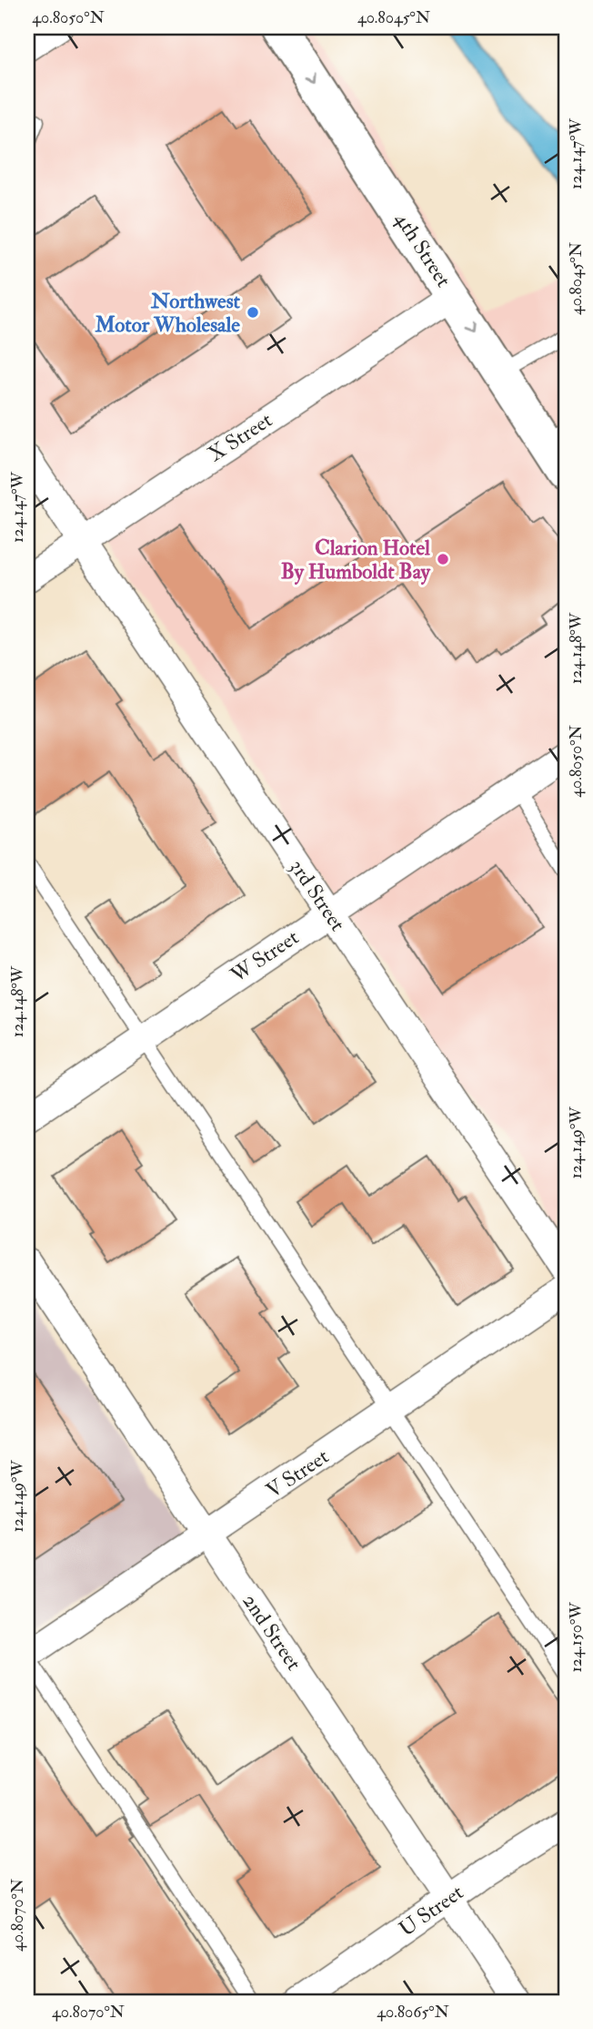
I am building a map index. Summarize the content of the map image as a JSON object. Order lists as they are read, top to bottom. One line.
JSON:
{"streets":{"highway":["4th Street"],"street":["X Street","3rd Street","W Street","V Street","2nd Street","U Street"]},"crossings":[["4th Street","X Street"],["X Street","3rd Street"],["3rd Street","W Street"],["V Street","2nd Street"],["2nd Street","U Street"]],"one_way":["4th Street"],"places":["Northwest Motor Wholesale","Clarion Hotel By Humboldt Bay"],"coordinates":["40.8050°N","40.8045°N","124.147°W","124.148°W","124.149°W","124.150°W","40.8070°N","40.8065°N"]}
